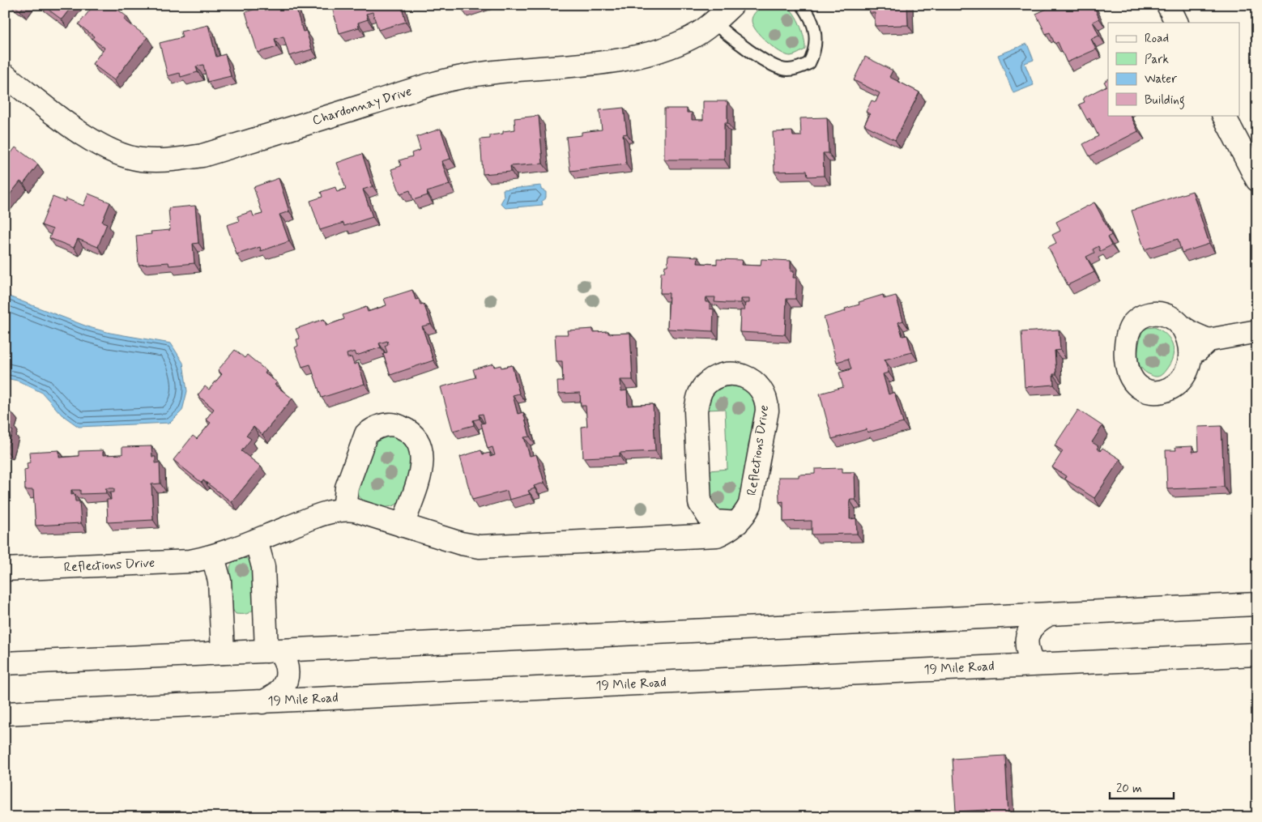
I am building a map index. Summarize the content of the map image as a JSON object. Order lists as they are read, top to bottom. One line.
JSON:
{"streets":{"street":["Chardonnay Drive","Reflections Drive","19 Mile Road"]},"legend":["Road","Park","Water","Building"],"scale_bar":"20 m"}
